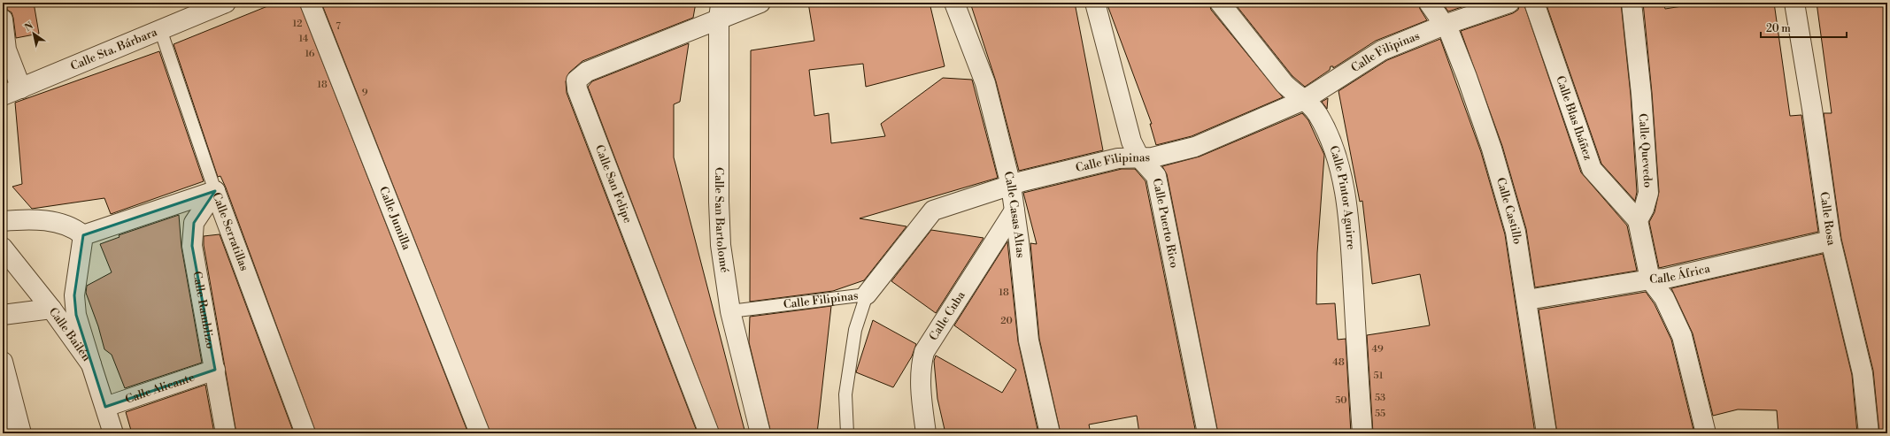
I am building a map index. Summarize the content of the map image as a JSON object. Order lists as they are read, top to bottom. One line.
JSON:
{"streets":{"street":["Calle Sta. Bárbara","Calle Filipinas","Calle Blas Ibáñez","Calle Quevedo","Calle San Felipe","Calle Pintor Aguirre","Calle Castillo","Calle Casas Altas","Calle Jumilla","Calle Rosa","Calle San Bartolomé","Calle Puerto Rico","Calle Serratillas","Calle África","Calle Ramblizo","Calle Cuba","Calle Bailén","Calle Alicante"]},"crossings":[["Calle Sta. Bárbara","Calle Serratillas"],["Calle Filipinas","Calle Pintor Aguirre"],["Calle Filipinas","Calle Castillo"],["Calle Filipinas","Calle Casas Altas"],["Calle Filipinas","Calle San Bartolomé"],["Calle Filipinas","Calle Puerto Rico"],["Calle Blas Ibáñez","Calle Quevedo"],["Calle San Felipe","Calle San Bartolomé"],["Calle Castillo","Calle África"],["Calle Casas Altas","Calle Cuba"],["Calle Rosa","Calle África"],["Calle Serratillas","Calle Ramblizo"],["Calle Ramblizo","Calle Alicante"],["Calle Bailén","Calle Alicante"]],"house_numbers":["12","7","14","16","18","9","18","20","49","48","51","53","50","55"],"scale_bar":"20 m","north":"top left"}
